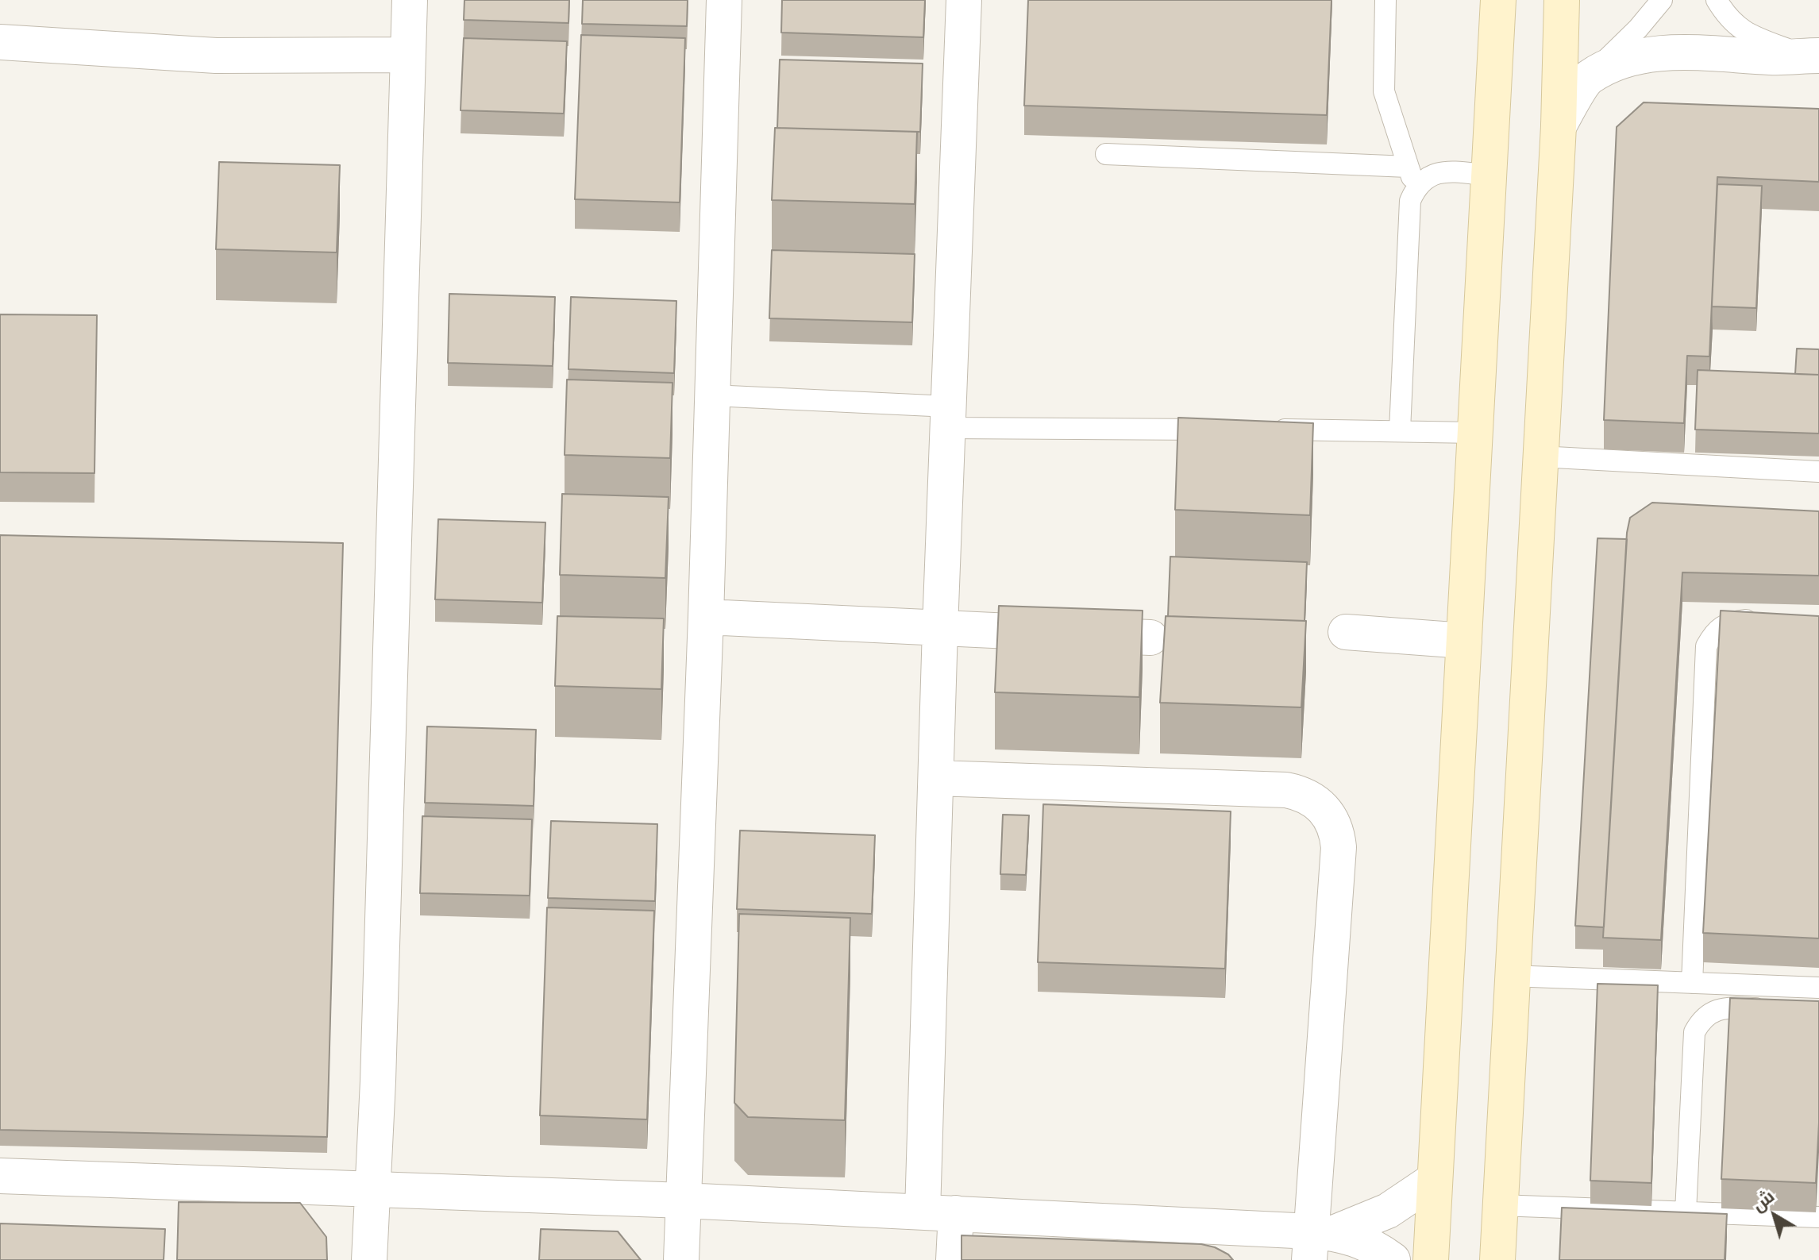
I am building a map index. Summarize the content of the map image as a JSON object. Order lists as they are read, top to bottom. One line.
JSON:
{"north":"top left"}
